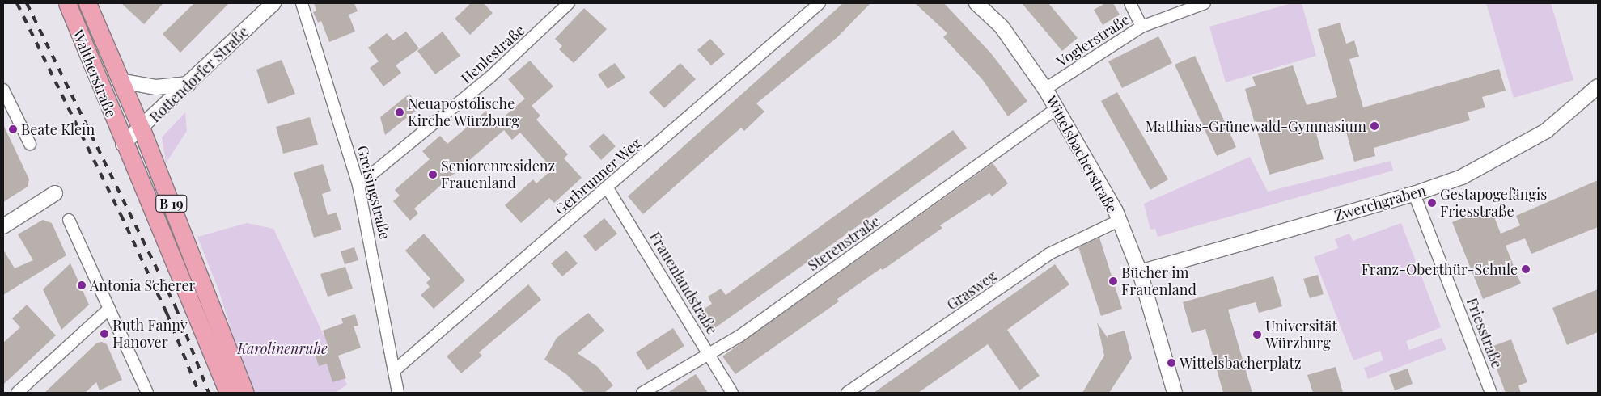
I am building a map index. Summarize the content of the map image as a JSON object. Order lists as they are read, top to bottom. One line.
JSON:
{"streets":{"main road":["Waltherstraße","B 19"],"street":["Voglerstraße","Henlestraße","Rottendorfer Straße","Wittelsbacherstraße","Gerbrunner Weg","Greisingstraße","Zwerchgraben","Sterenstraße","Frauenlandstraße","Grasweg","Friesstraße"]},"crossings":[["Voglerstraße","Wittelsbacherstraße"],["Henlestraße","Greisingstraße"],["Waltherstraße","Rottendorfer Straße"],["Waltherstraße","B 19"],["Rottendorfer Straße","B 19"],["Wittelsbacherstraße","Zwerchgraben"],["Wittelsbacherstraße","Sterenstraße"],["Wittelsbacherstraße","Grasweg"],["Gerbrunner Weg","Greisingstraße"],["Gerbrunner Weg","Frauenlandstraße"],["Zwerchgraben","Friesstraße"],["Sterenstraße","Frauenlandstraße"]],"parks":["Karolinenruhe"],"places":["Neuapostolische Kirche Würzburg","Matthias-Grünewald-Gymnasium","Beate Klein","Seniorenresidenz Frauenland","Gestapogefängis Friesstraße","Franz-Oberthür-Schule","Bücher im Frauenland","Antonia Scherer","Ruth Fanny Hanover","Universität Würzburg","Wittelsbacherplatz"]}
